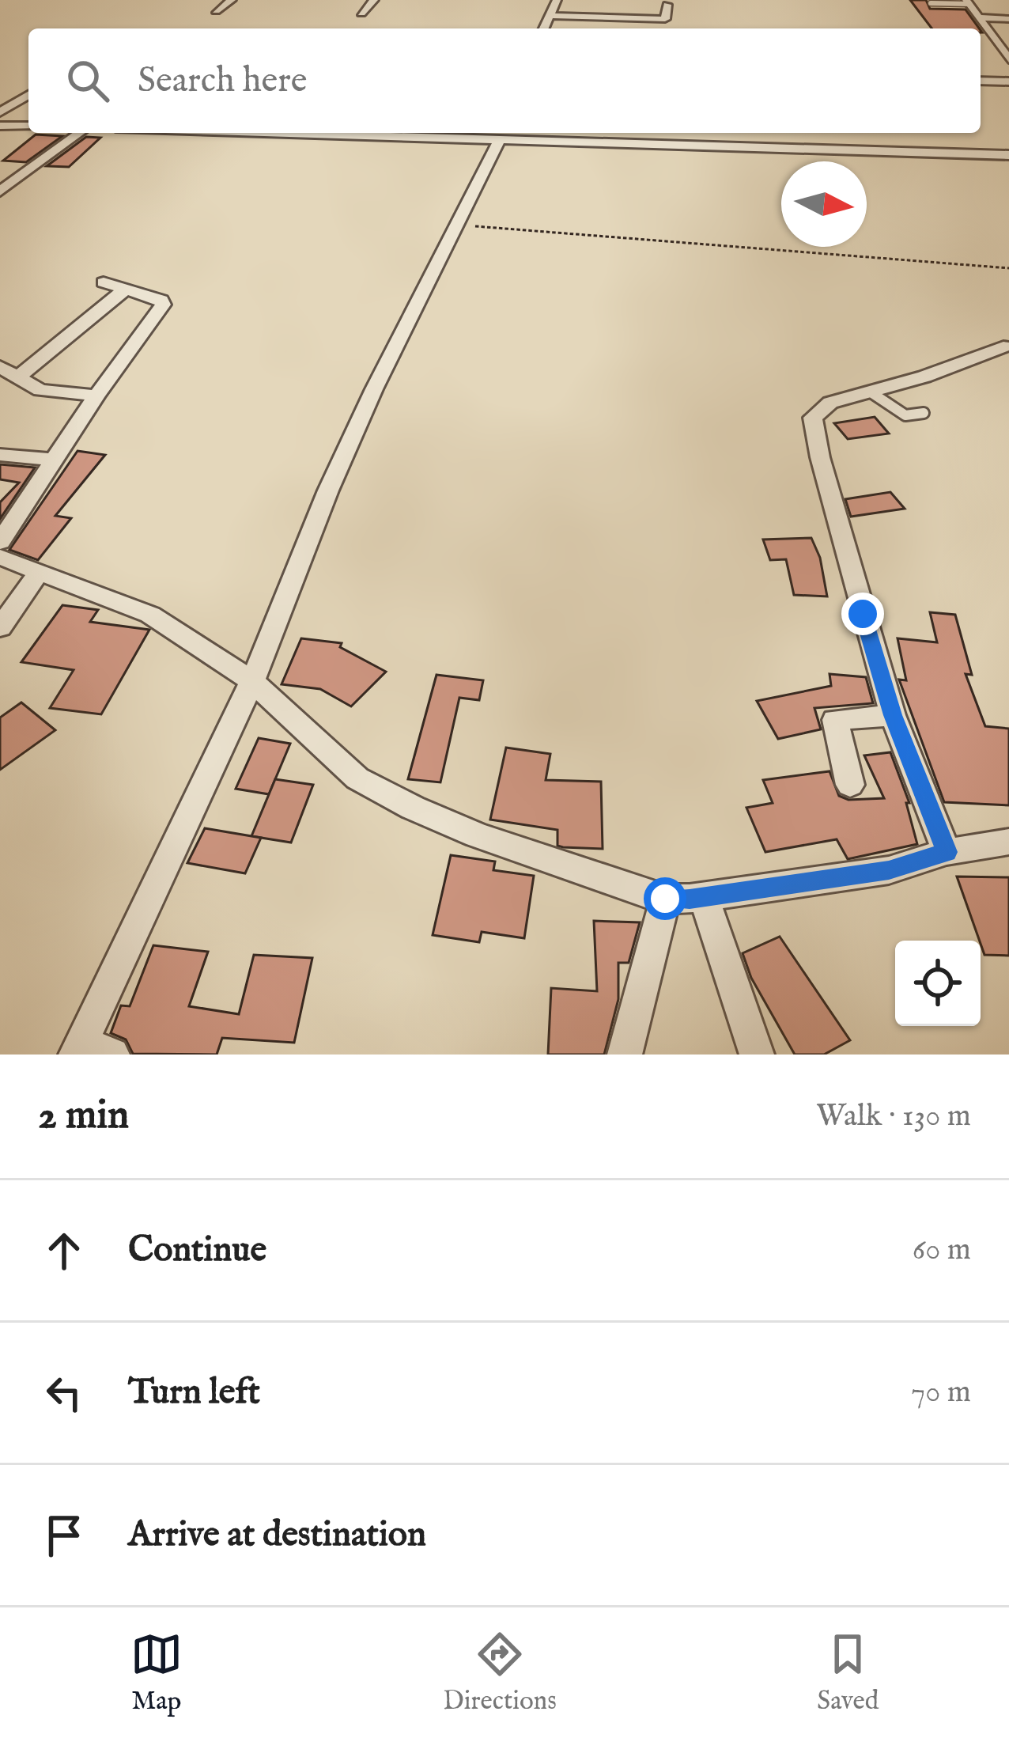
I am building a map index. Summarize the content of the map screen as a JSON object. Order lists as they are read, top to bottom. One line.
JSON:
{"north":"right","page":{"search":"Search here","heading":["2 min","Walk · 130 m"],"list":[["Continue","60 m"],["Turn left","70 m"],"Arrive at destination"],"nav":["Map","Directions","Saved"]}}
